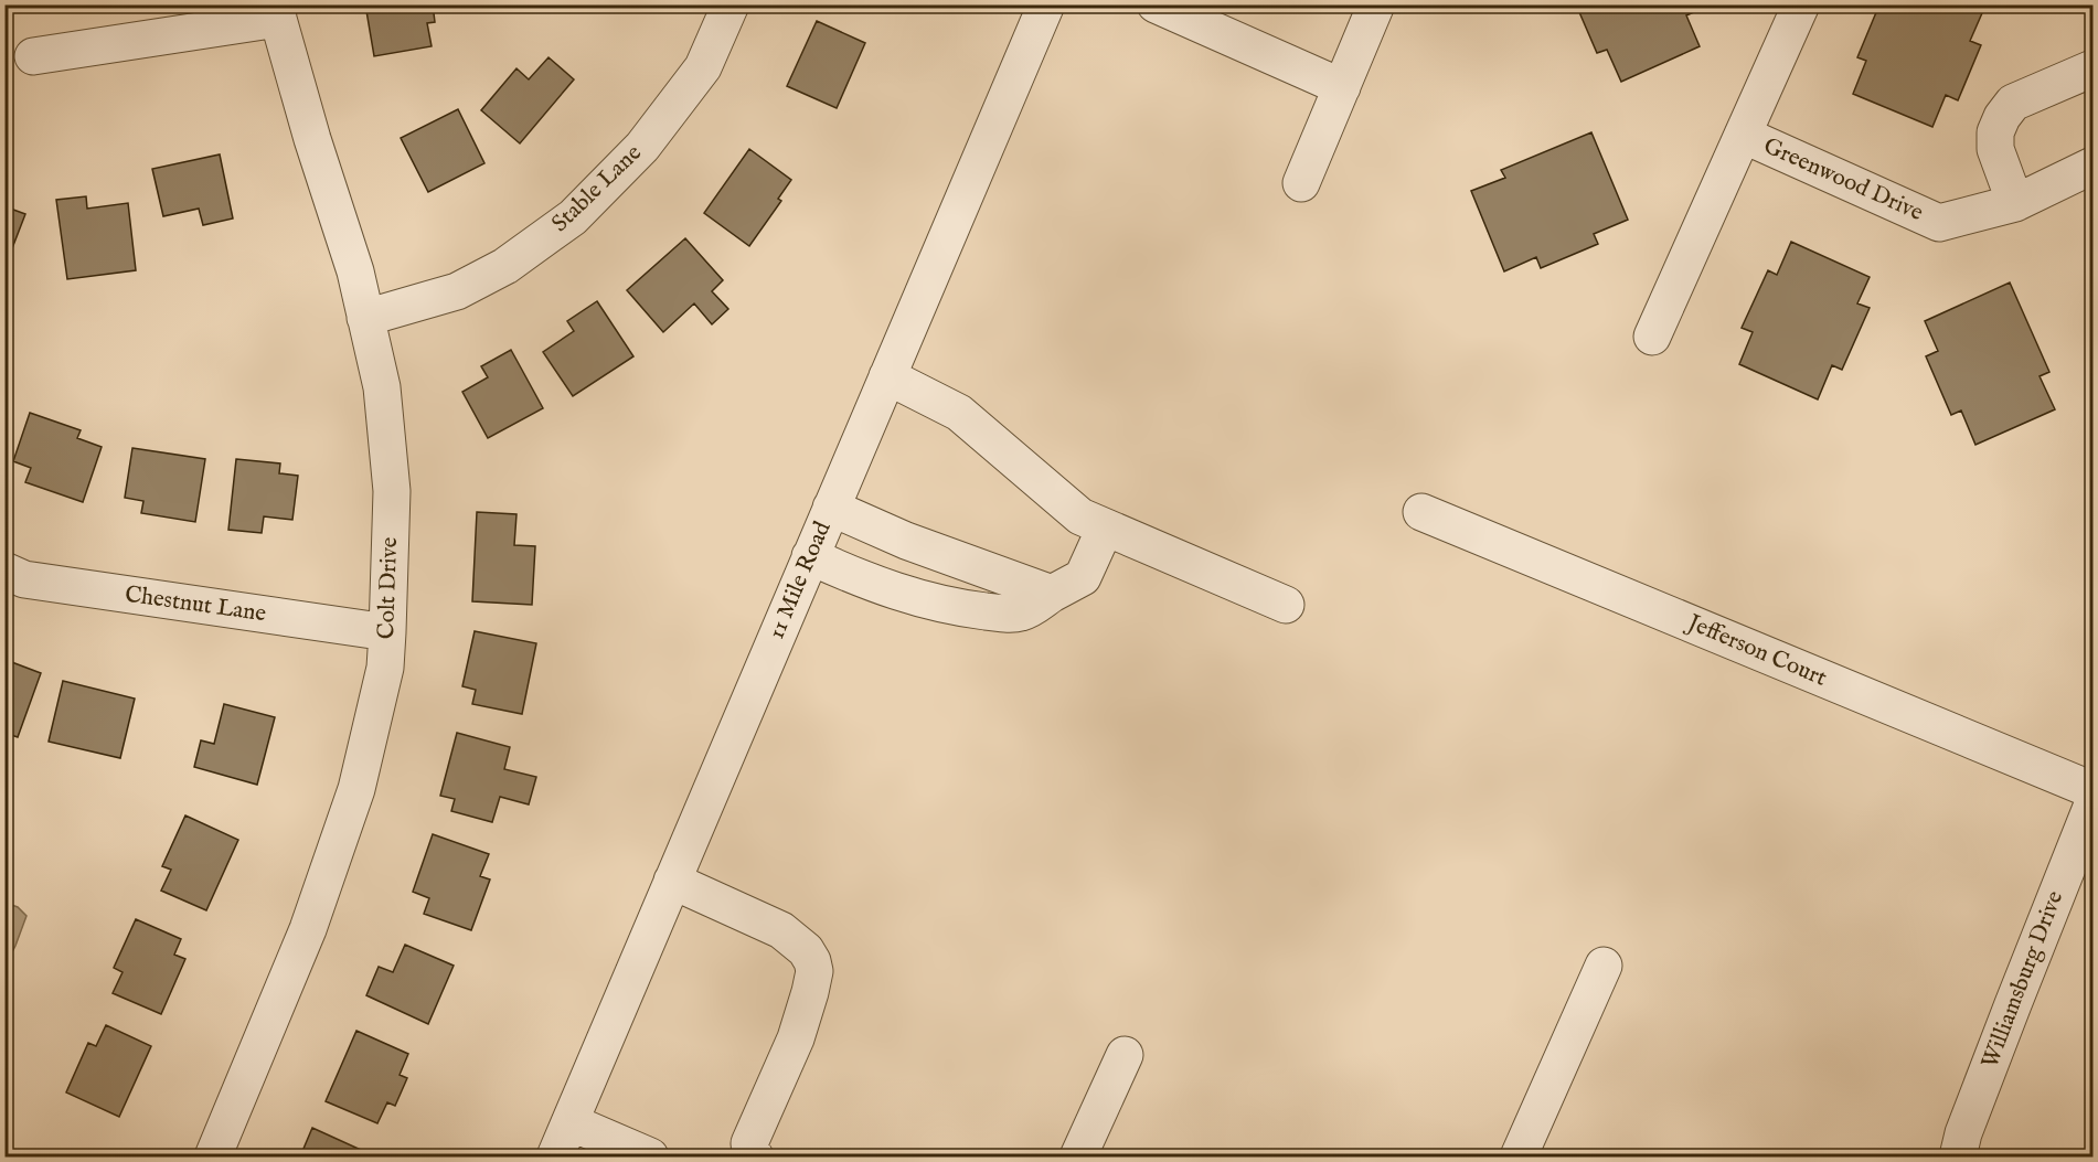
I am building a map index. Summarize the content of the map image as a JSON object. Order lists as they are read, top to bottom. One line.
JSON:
{"streets":{"street":["Greenwood Drive","Stable Lane","11 Mile Road","Colt Drive","Chestnut Lane","Jefferson Court","Williamsburg Drive"]},"crossings":[["Stable Lane","Colt Drive"],["Colt Drive","Chestnut Lane"]]}
